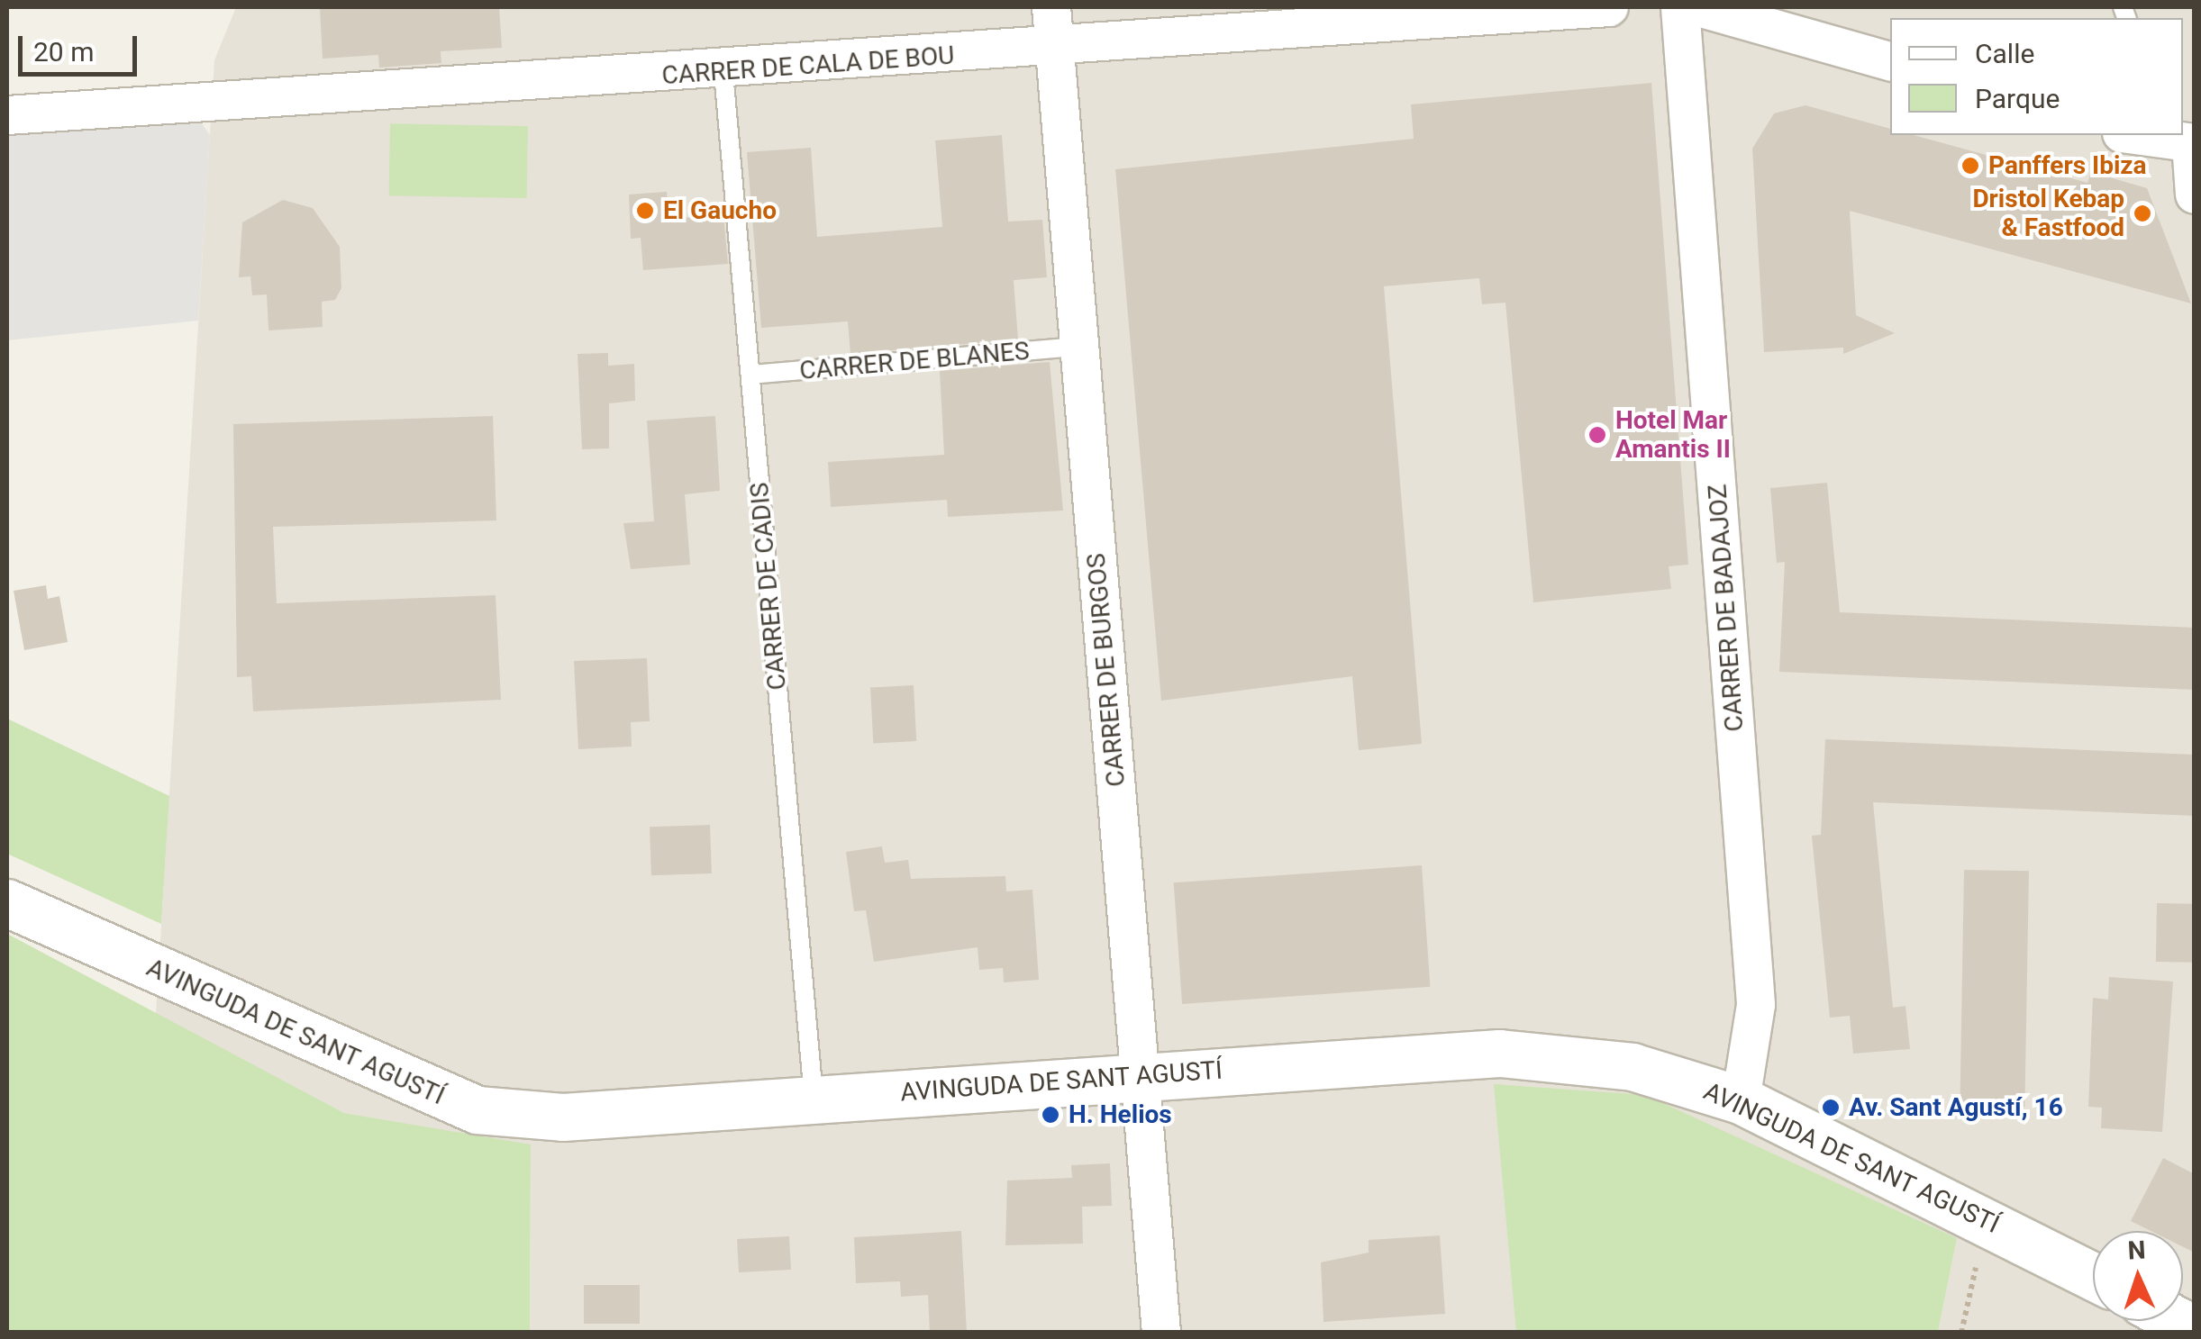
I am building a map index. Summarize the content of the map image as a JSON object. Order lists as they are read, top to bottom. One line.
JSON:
{"streets":{"street":["CARRER DE CALA DE BOU","CARRER DE BADAJOZ","CARRER DE BURGOS","AVINGUDA DE SANT AGUSTÍ"],"lane":["CARRER DE BLANES","CARRER DE CADIS"]},"crossings":[["CARRER DE CALA DE BOU","CARRER DE CADIS"],["CARRER DE CALA DE BOU","CARRER DE BURGOS"],["CARRER DE BLANES","CARRER DE CADIS"],["CARRER DE BLANES","CARRER DE BURGOS"],["CARRER DE CADIS","AVINGUDA DE SANT AGUSTÍ"],["CARRER DE BADAJOZ","AVINGUDA DE SANT AGUSTÍ"],["CARRER DE BURGOS","AVINGUDA DE SANT AGUSTÍ"]],"places":["Panffers Ibiza","El Gaucho","Dristol Kebap & Fastfood","Hotel Mar Amantis II","Av. Sant Agustí, 16","H. Helios"],"legend":["Calle","Parque"],"scale_bar":"20 m","north":"top"}
